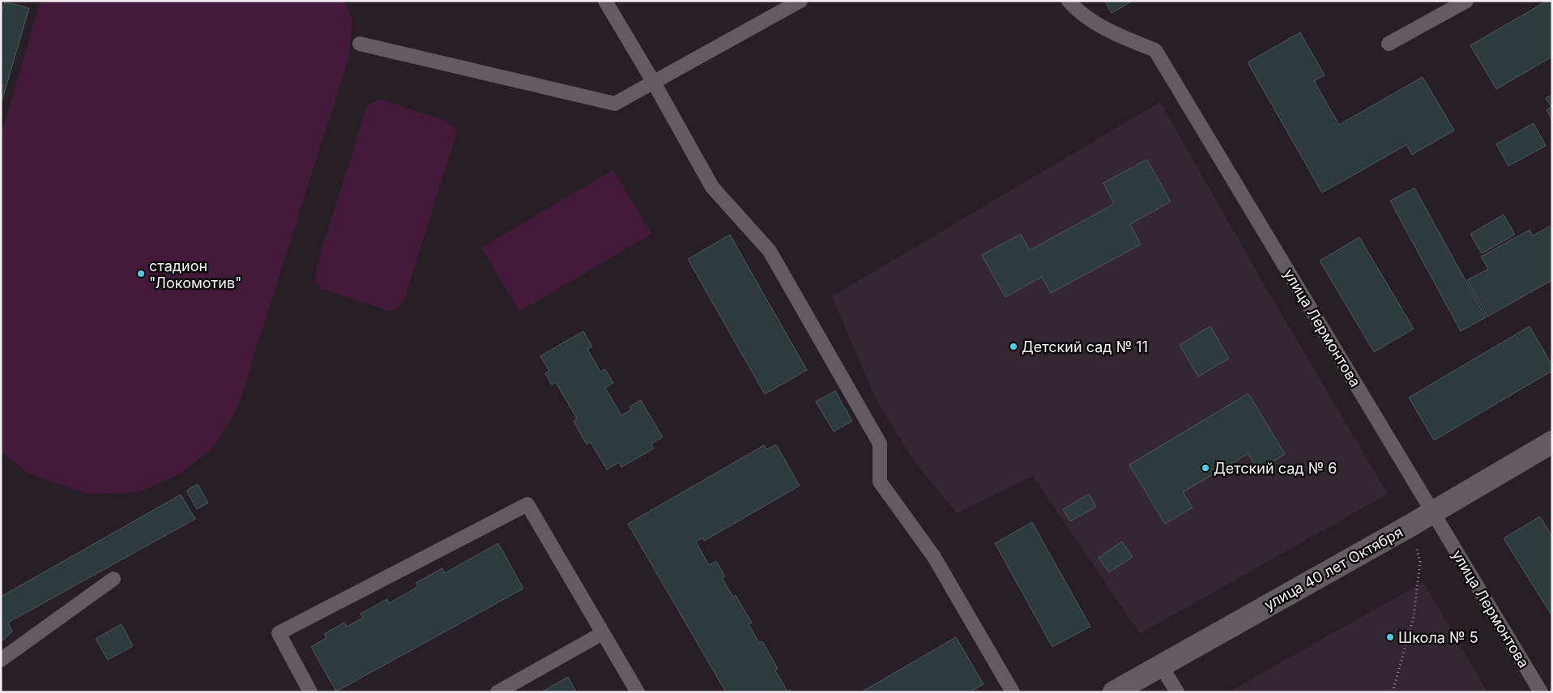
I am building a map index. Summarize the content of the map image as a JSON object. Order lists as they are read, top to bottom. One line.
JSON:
{"streets":{"street":["улица 40 лет Октября"],"lane":["улица Лермонтова"]},"crossings":[["улица Лермонтова","улица 40 лет Октября"]],"places":["стадион \"Локомотив\"","Детский сад № 11","Детский сад № 6","Школа № 5"]}
